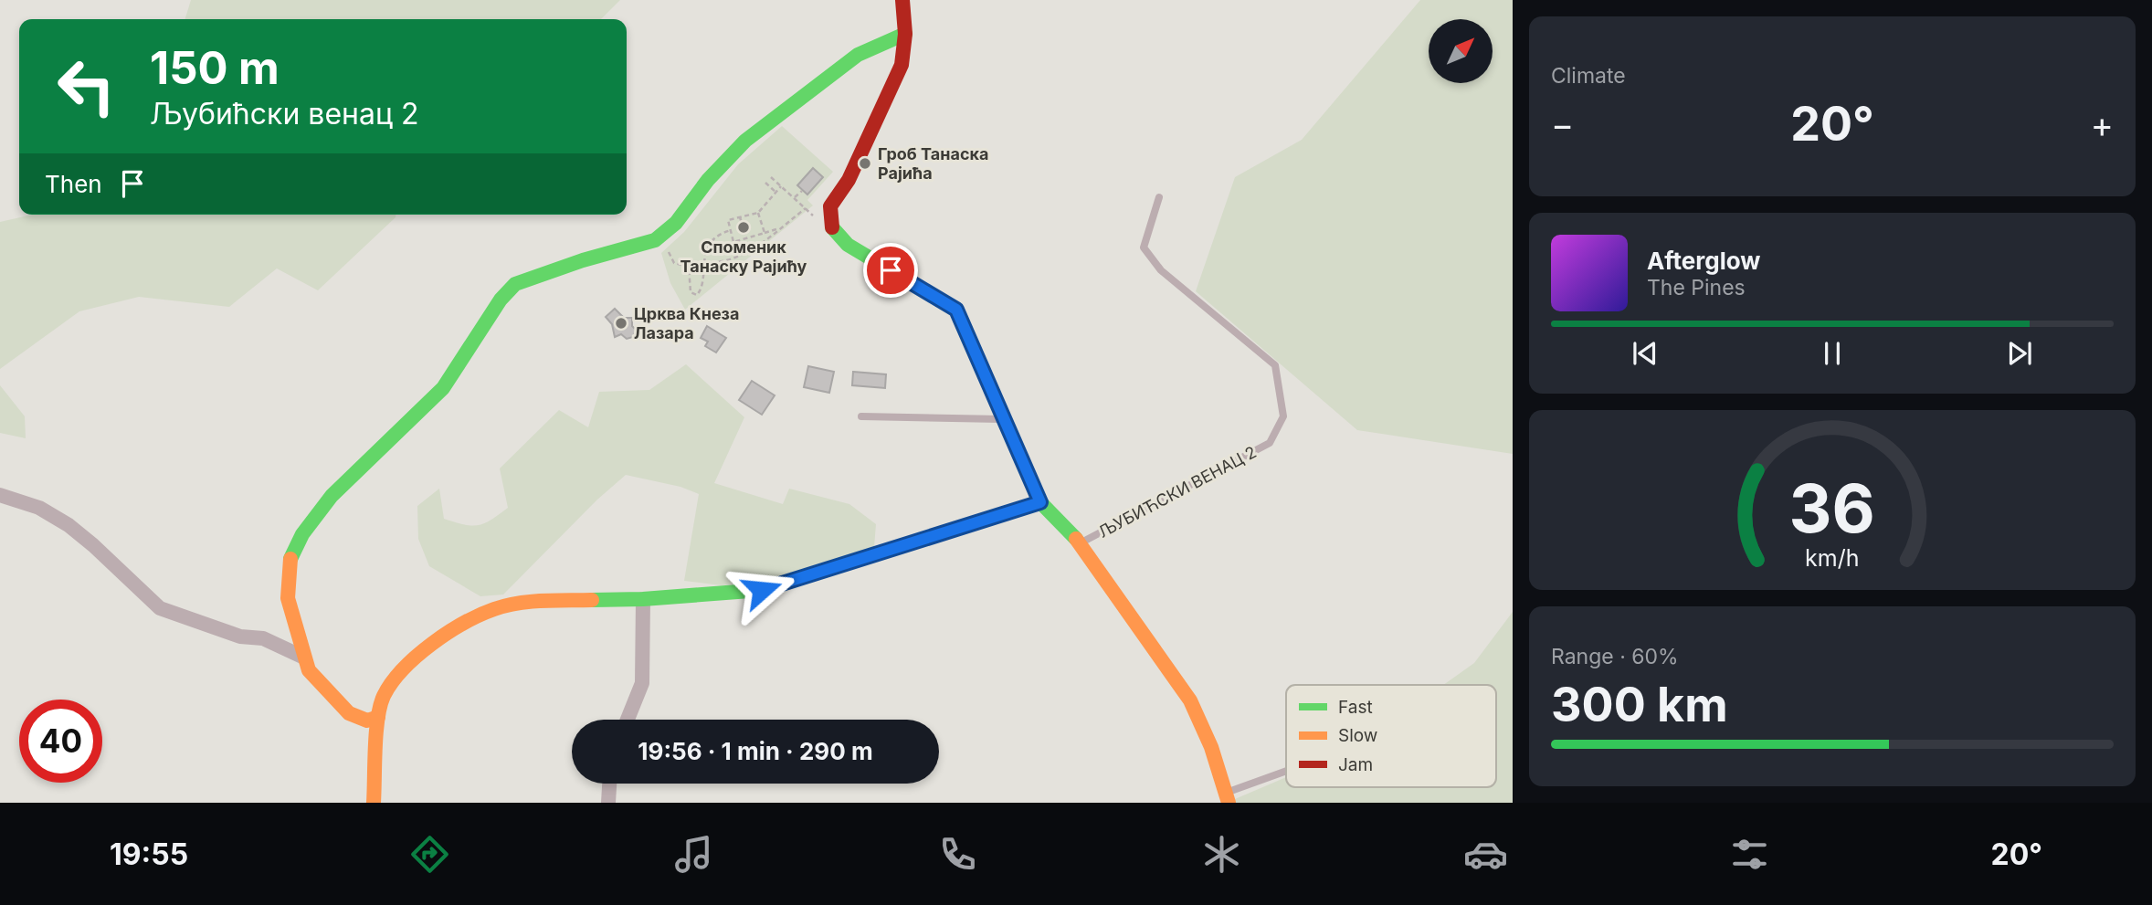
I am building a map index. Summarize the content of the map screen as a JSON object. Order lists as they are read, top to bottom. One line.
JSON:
{"streets":{"street":["ЉУБИЋСКИ ВЕНАЦ 2"]},"places":["Гроб Танаска Рајића","Споменик Танаску Рајићу","Црква Кнеза Лазара"],"legend":["Fast","Slow","Jam"],"north":"top right","page":{"tile":["Climate",["Range · 60%","300 km"]],"turn":["150 m","Љубићски венац 2"],"heat":["−","20°","+"],"then":"Then","song":["Afterglow","The Pines"],"limit":"40","trip":"19:56 · 1 min · 290 m","tabs":["19:55","20°"],"gauge":["36","km/h"]}}
